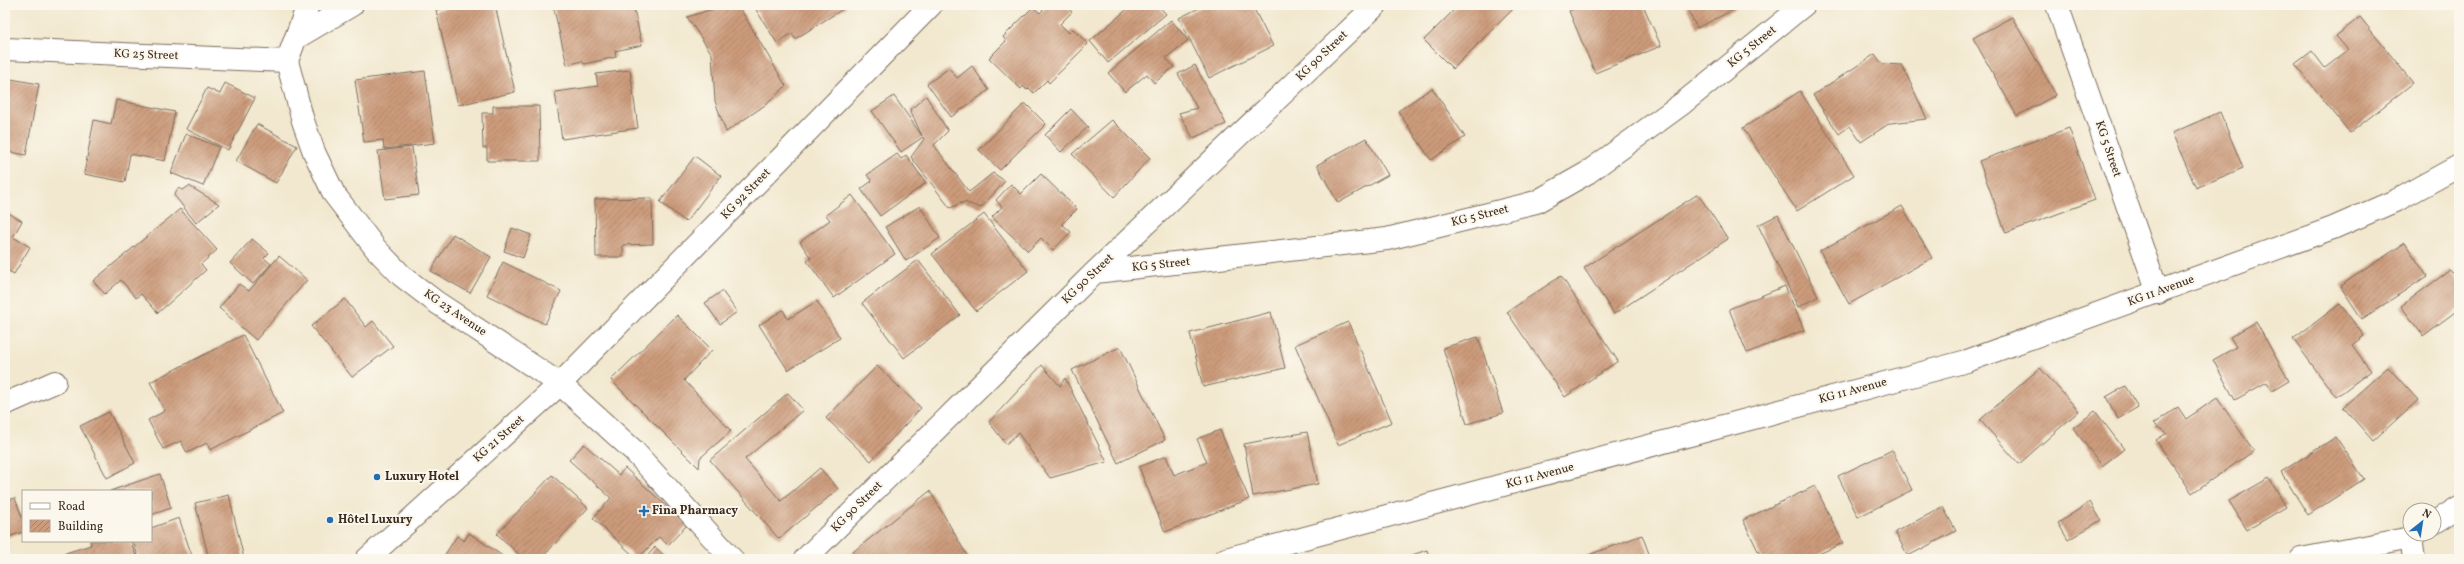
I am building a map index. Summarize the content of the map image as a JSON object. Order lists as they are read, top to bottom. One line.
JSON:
{"streets":{"street":["KG 5 Street","KG 25 Street","KG 90 Street","KG 92 Street","KG 11 Avenue","KG 23 Avenue","KG 21 Street"]},"crossings":[["KG 5 Street","KG 90 Street"],["KG 5 Street","KG 11 Avenue"],["KG 25 Street","KG 23 Avenue"],["KG 92 Street","KG 23 Avenue"],["KG 92 Street","KG 21 Street"],["KG 23 Avenue","KG 21 Street"]],"places":{"other":["Luxury Hotel","Hôtel Luxury"],"health":["Fina Pharmacy"]},"legend":["Road","Building"],"north":"top right"}
